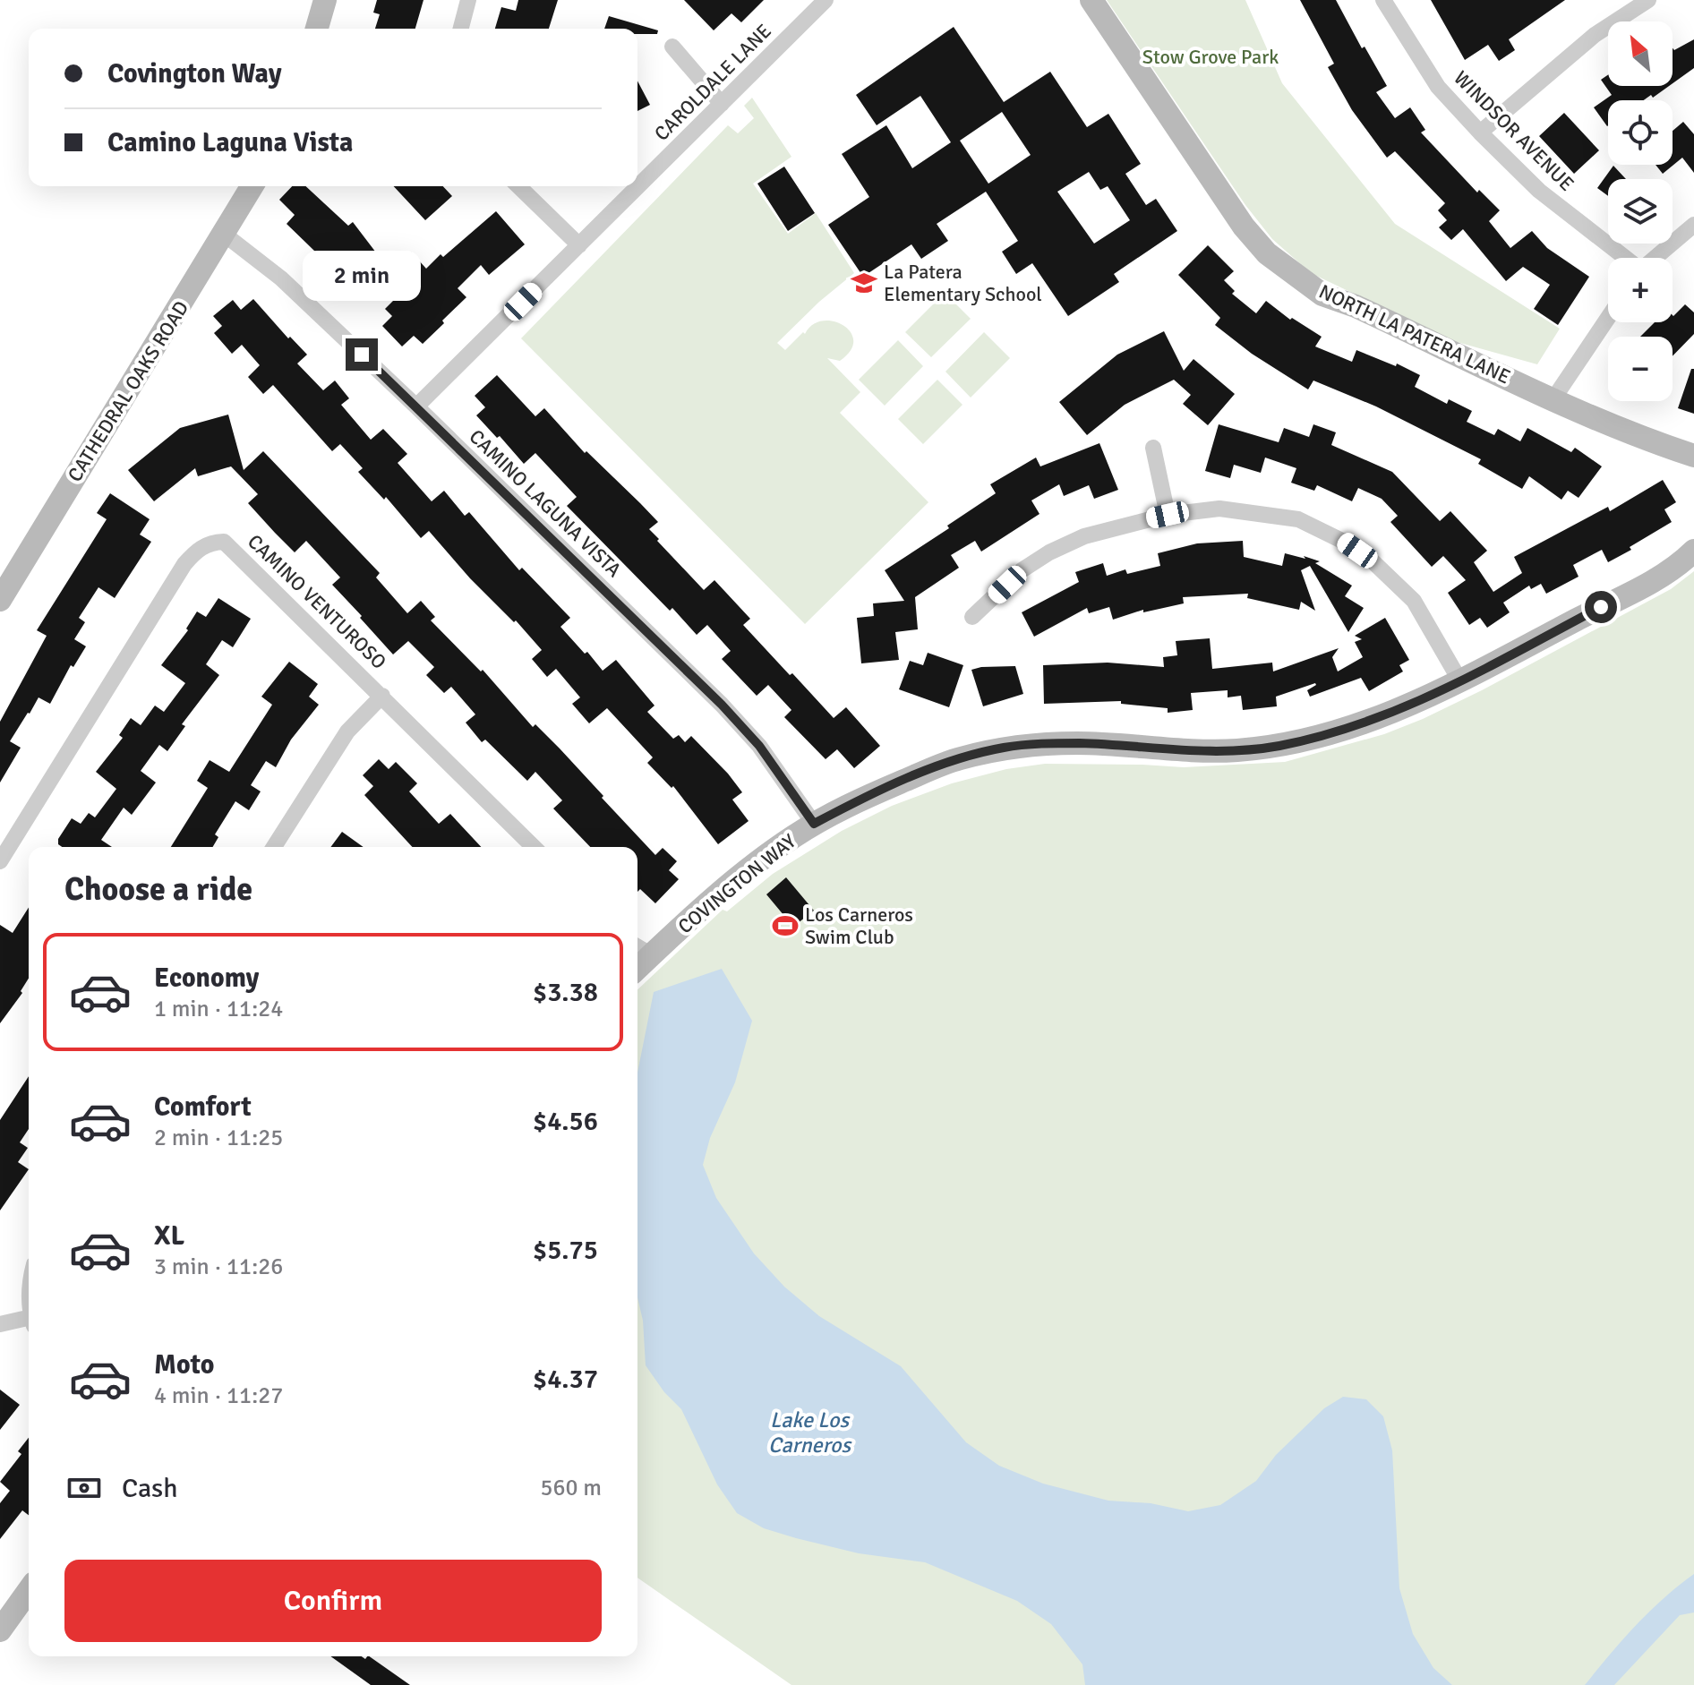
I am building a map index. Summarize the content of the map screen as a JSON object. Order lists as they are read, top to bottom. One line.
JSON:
{"streets":{"street":["CAROLDALE LANE","WINDSOR AVENUE","NORTH LA PATERA LANE","CATHEDRAL OAKS ROAD","CAMINO LAGUNA VISTA","CAMINO VENTUROSO","COVINGTON WAY"]},"crossings":[["CAROLDALE LANE","CAMINO LAGUNA VISTA"],["CATHEDRAL OAKS ROAD","CAMINO LAGUNA VISTA"],["CAMINO LAGUNA VISTA","COVINGTON WAY"]],"water":["Lake Los Carneros"],"parks":["Stow Grove Park"],"places":{"school or university":["La Patera Elementary School"],"sports":["Los Carneros Swim Club"]},"north":"top left","page":{"map_buttons":["+","−"],"banner":["Covington Way","Camino Laguna Vista"],"bubble":"2 min","heading":"Choose a ride","list":[{"name":"Economy","note":"1 min · 11:24","value":"$3.38"},{"name":"Comfort","note":"2 min · 11:25","value":"$4.56"},{"name":"XL","note":"3 min · 11:26","value":"$5.75"},{"name":"Moto","note":"4 min · 11:27","value":"$4.37"}],"pay":["Cash","560 m"],"buttons":"Confirm"}}
